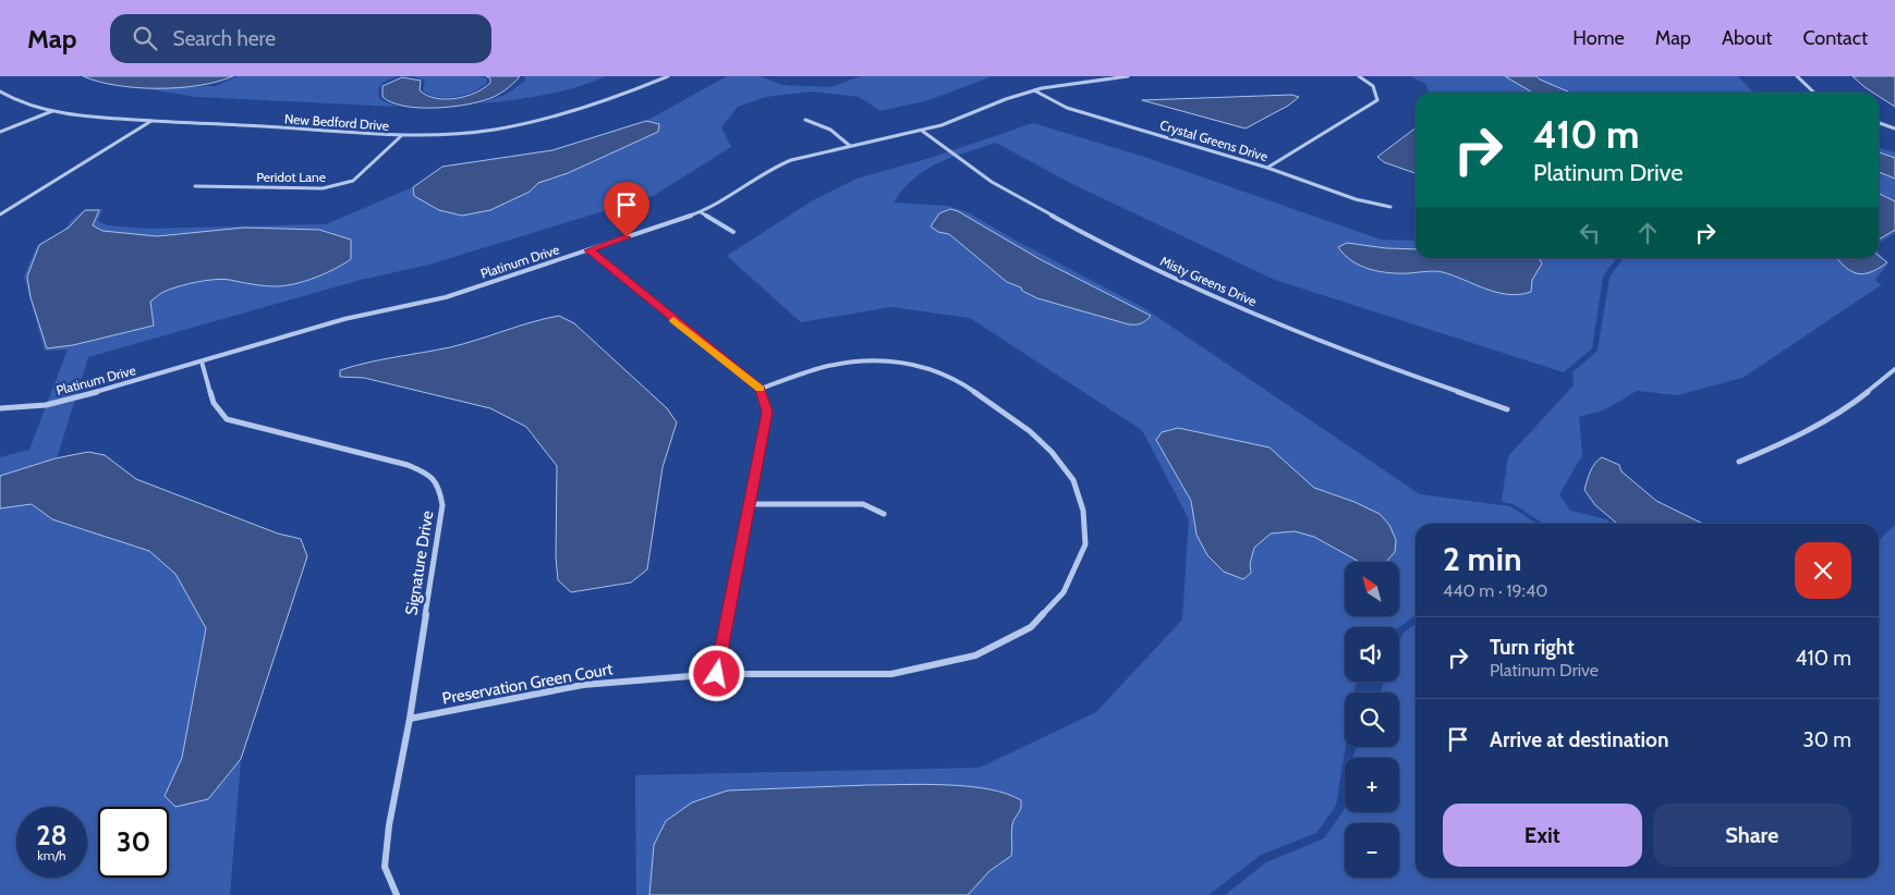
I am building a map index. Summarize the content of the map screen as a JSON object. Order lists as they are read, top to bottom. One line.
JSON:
{"streets":{"street":["New Bedford Drive","Crystal Greens Drive","Peridot Lane","Platinum Drive","Misty Greens Drive","Signature Drive","Preservation Green Court"]},"crossings":[["New Bedford Drive","Peridot Lane"],["Crystal Greens Drive","Platinum Drive"],["Platinum Drive","Misty Greens Drive"],["Platinum Drive","Signature Drive"],["Signature Drive","Preservation Green Court"]],"north":"top left","page":{"header":"Map","search":"Search here","nav":["Home","Map","About","Contact"],"turn":["410 m","Platinum Drive"],"heading":["2 min","440 m · 19:40"],"map_buttons":["+","−"],"list":[{"name":"Turn right","note":"Platinum Drive","value":"410 m"},{"name":"Arrive at destination","value":"30 m"}],"buttons":["Exit","Share"],"speed":"28 km/h","limit":"30"}}
